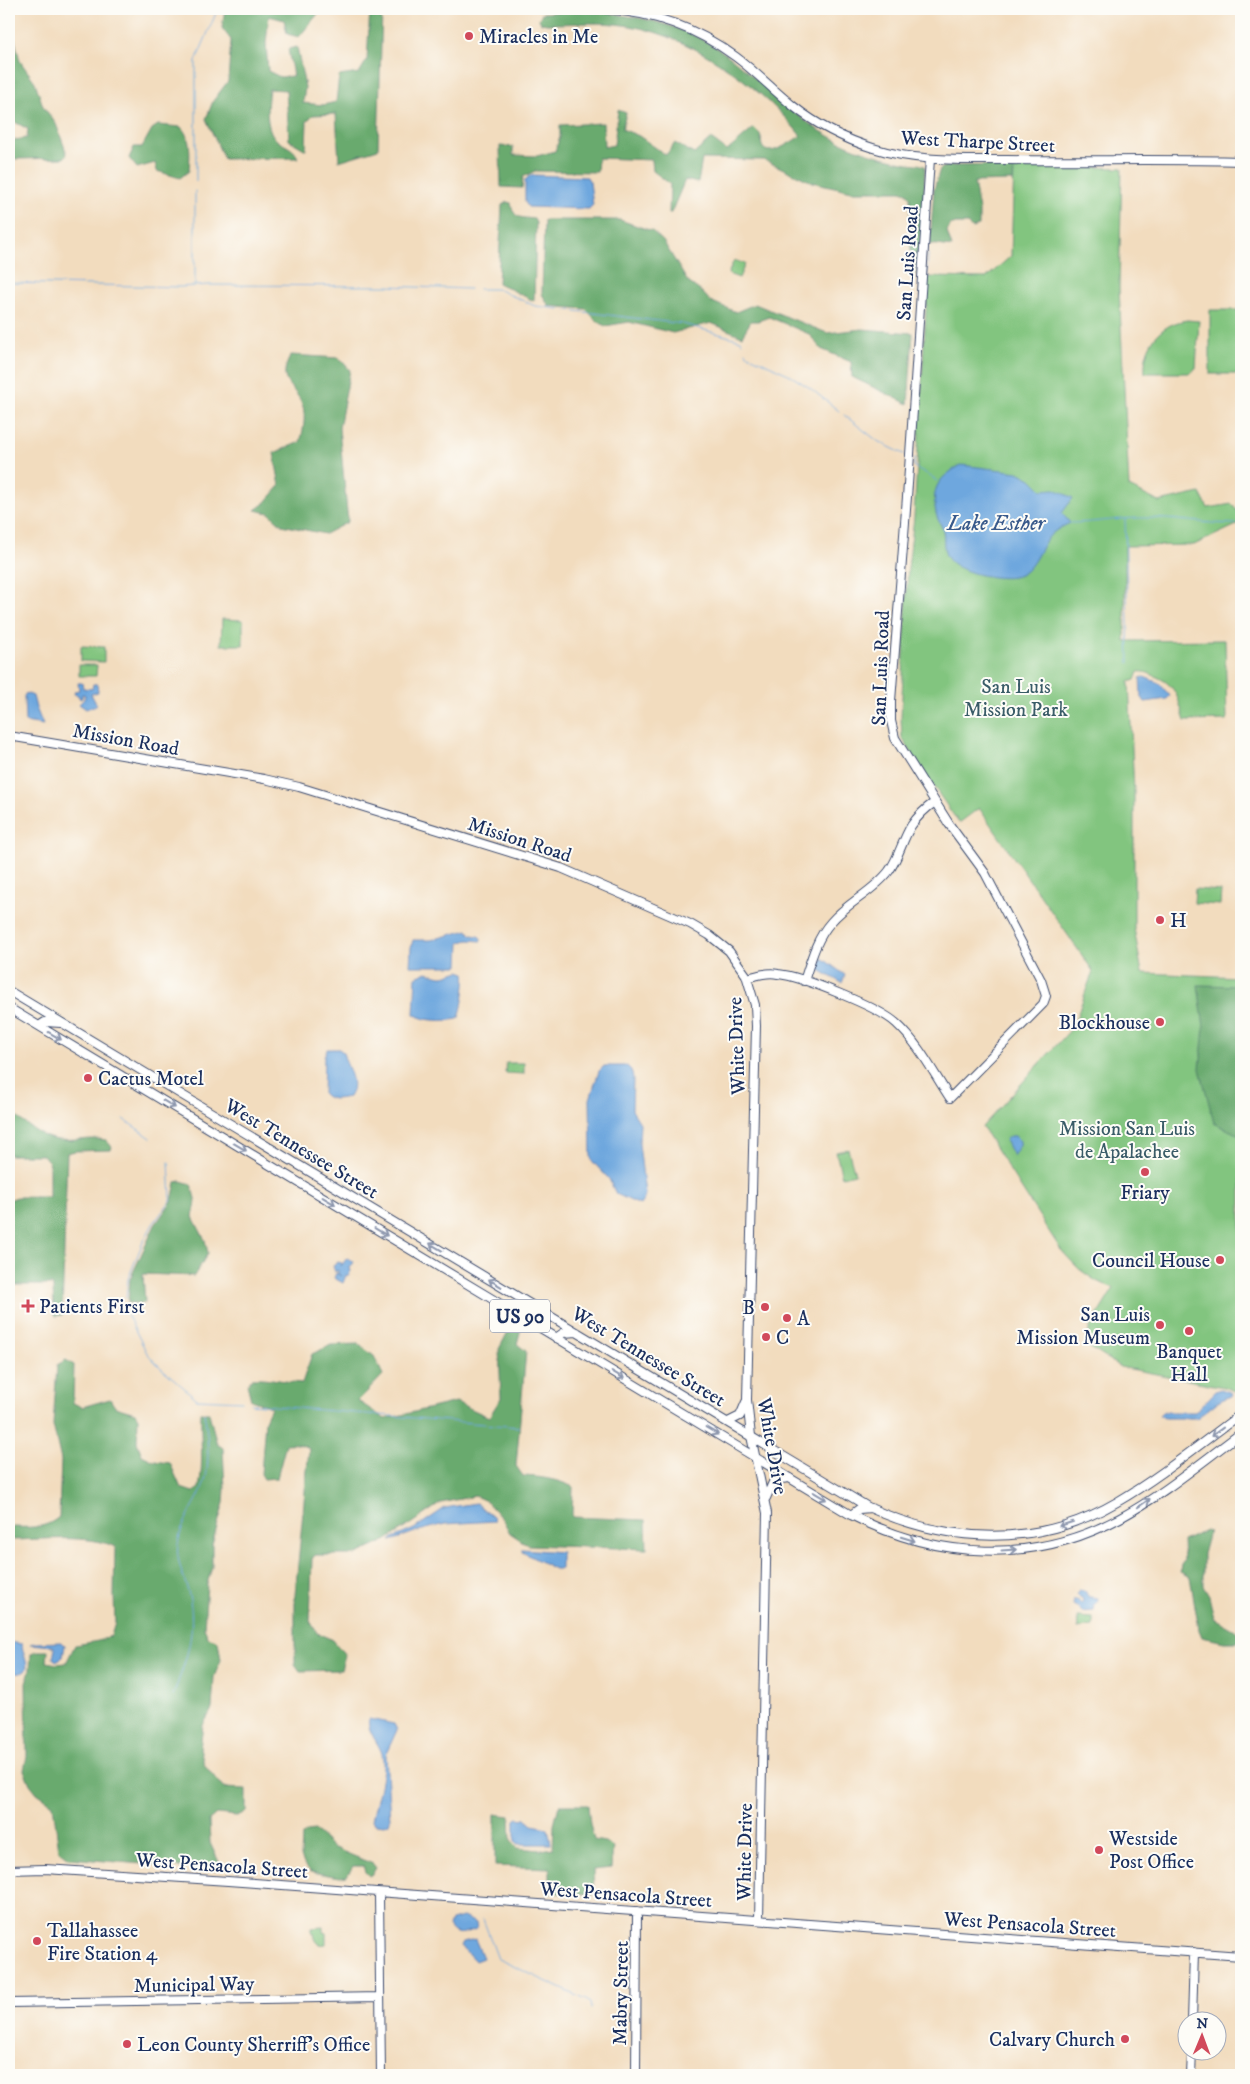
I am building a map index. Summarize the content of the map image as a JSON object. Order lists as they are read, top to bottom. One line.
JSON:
{"streets":{"main road":["West Tharpe Street","San Luis Road","Mission Road","White Drive","West Tennessee Street","US 90","West Pensacola Street","Municipal Way","Mabry Street"]},"crossings":[["West Tharpe Street","San Luis Road"],["Mission Road","White Drive"],["White Drive","West Tennessee Street"],["White Drive","West Pensacola Street"],["West Pensacola Street","Mabry Street"]],"water":["Lake Esther"],"parks":["San Luis Mission Park","Mission San Luis de Apalachee"],"places":{"other":["Miracles in Me","H","Blockhouse","Cactus Motel","Friary","Council House","B","A","San Luis Mission Museum","Banquet Hall","C","Westside Post Office","Tallahassee Fire Station 4","Calvary Church","Leon County Sherriff's Office"],"health":["Patients First"]},"north":"top"}
